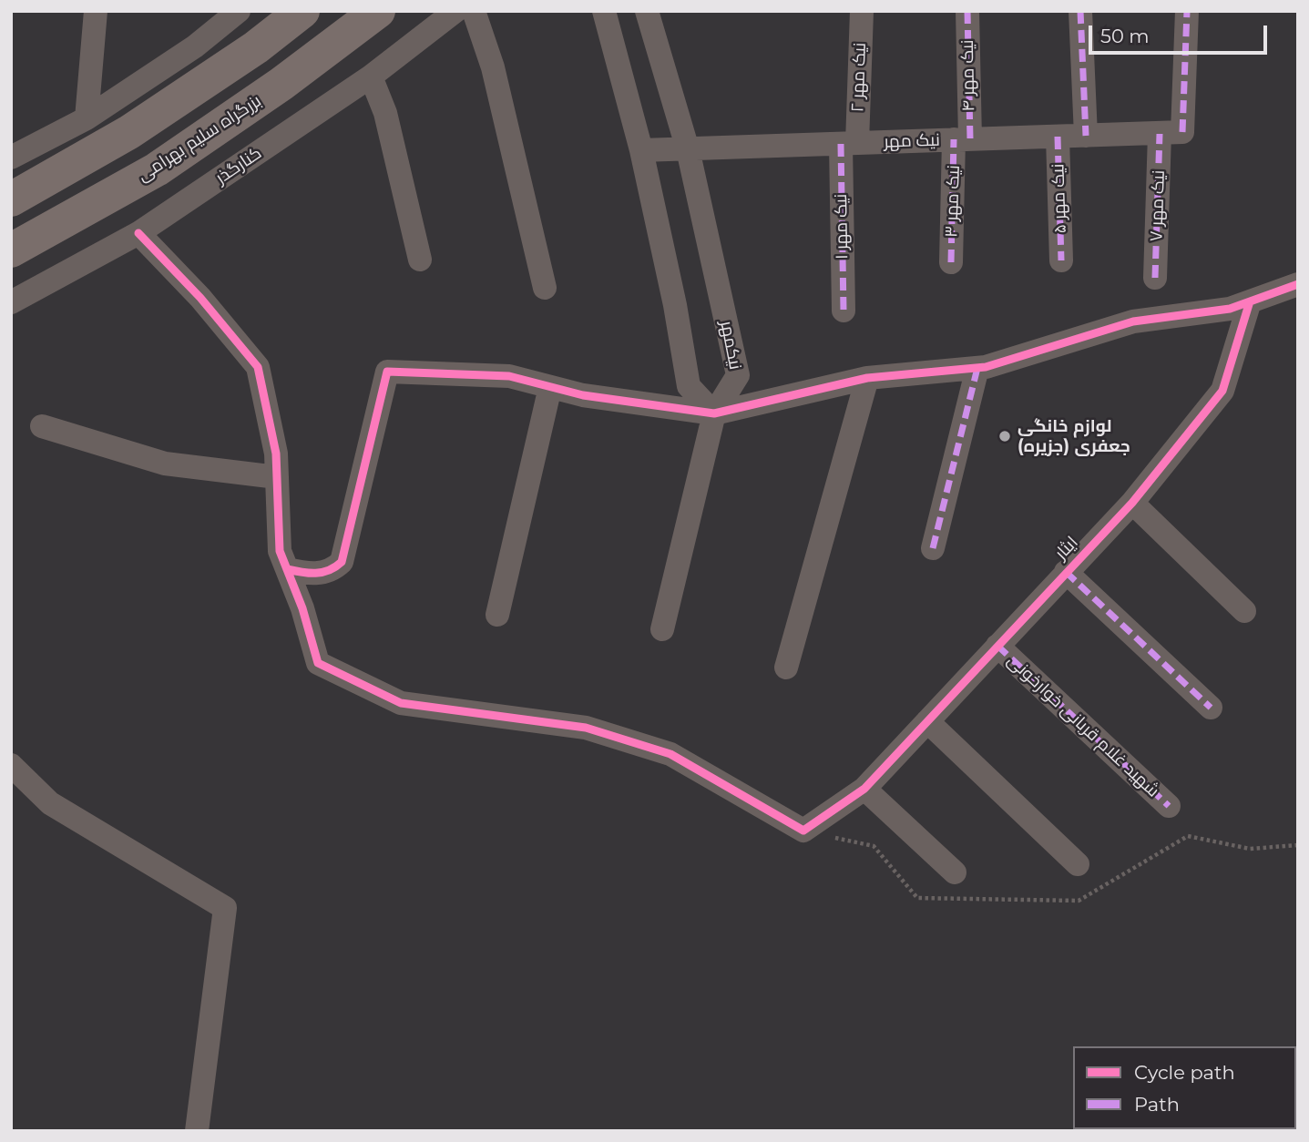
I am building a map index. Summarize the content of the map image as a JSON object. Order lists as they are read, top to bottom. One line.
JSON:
{"streets":{"highway":["بزرگراه سلیم بهرامی"],"street":["نیک مهر ۴","نیک مهر ۲","نیک مهر","کنارگذر","نیک مهر ۵","نیک مهر ۳","نیک مهر ۷","نیک مهر ۱","نیکمهر","ایثار","شهید غلام قربانی خوارخونی"]},"crossings":[["نیک مهر ۴","نیک مهر"],["نیک مهر ۴","نیک مهر ۳"],["نیک مهر ۲","نیک مهر"],["نیک مهر ۲","نیک مهر ۱"],["نیک مهر","نیک مهر ۵"],["نیک مهر","نیک مهر ۳"],["نیک مهر","نیک مهر ۷"],["نیک مهر","نیک مهر ۱"],["نیک مهر","نیکمهر"],["ایثار","شهید غلام قربانی خوارخونی"]],"places":["لوازم خانگی جعفری (جزیره)"],"legend":["Cycle path","Path"],"scale_bar":"50 m"}
